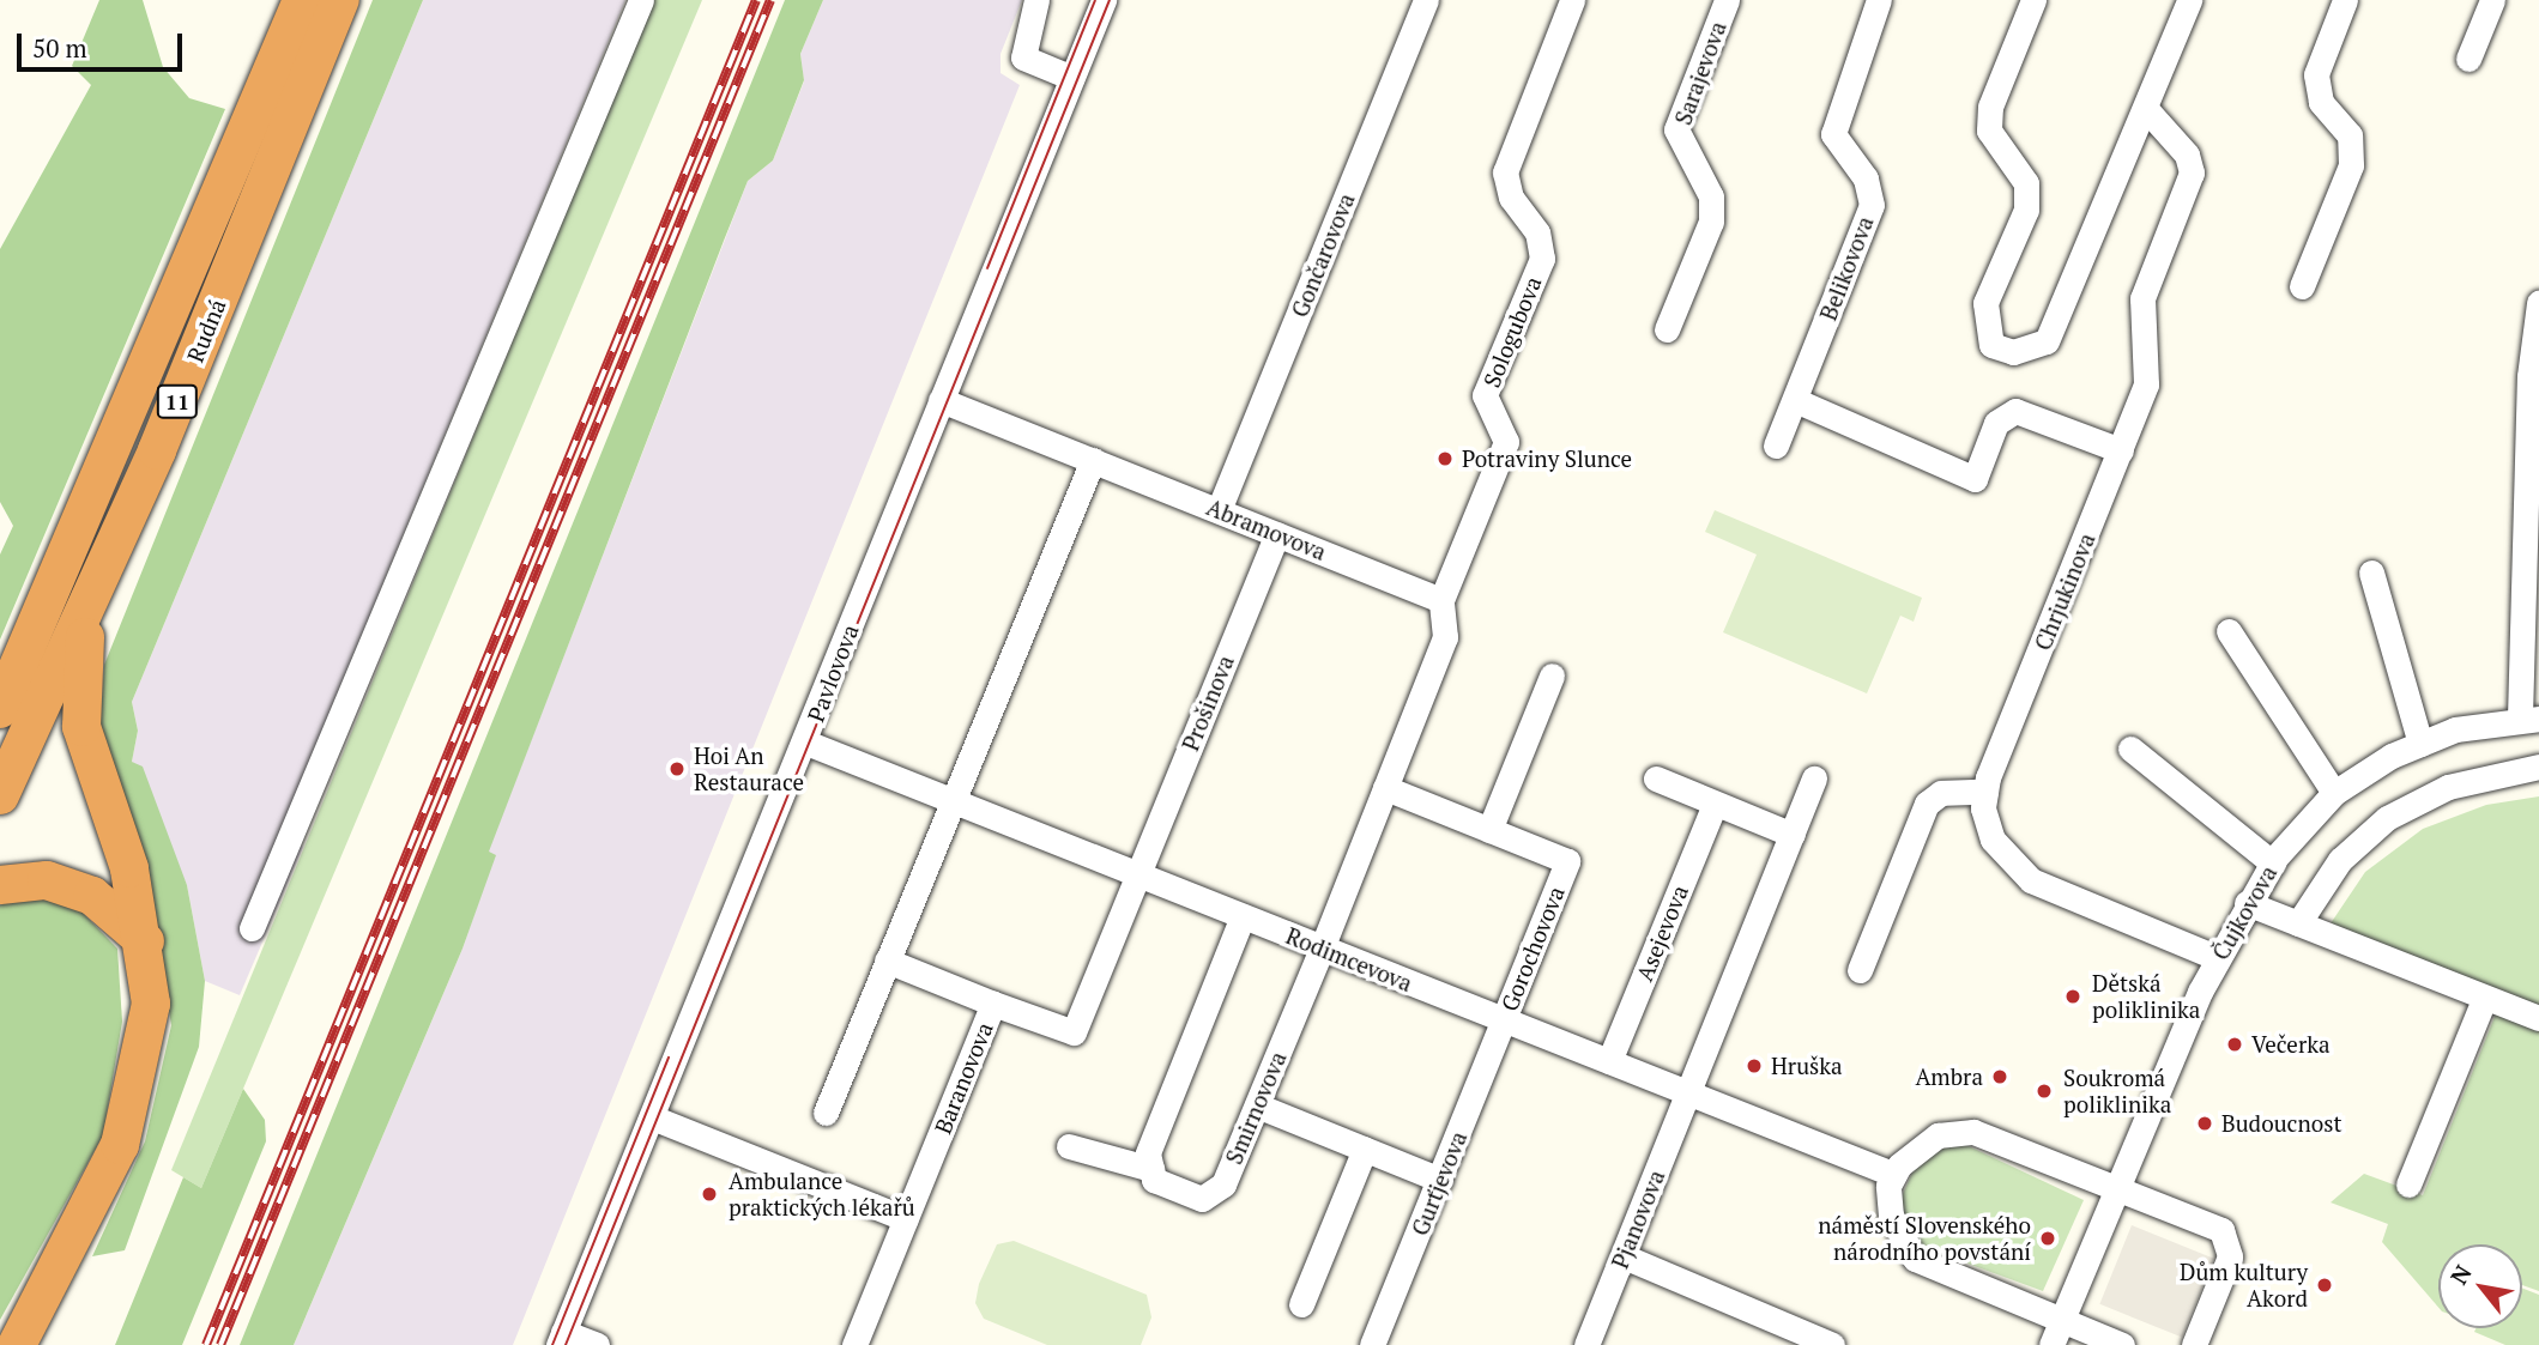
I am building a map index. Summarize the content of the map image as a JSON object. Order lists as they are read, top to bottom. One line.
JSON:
{"streets":{"highway":["Rudná","11"],"street":["Sarajevova","Gončarovova","Belikovova","Sologubova","Abramovova","Chrjukinova","Pavlovova","Prošinova","Čujkovova","Asejevova","Gorochovova","Rodimcevova","Baranovova","Smirnovova","Gurťjevova","Pjanovova"]},"crossings":[["Gončarovova","Abramovova"],["Sologubova","Abramovova"],["Sologubova","Gorochovova"],["Sologubova","Rodimcevova"],["Sologubova","Smirnovova"],["Abramovova","Pavlovova"],["Abramovova","Prošinova"],["Pavlovova","Rodimcevova"],["Prošinova","Rodimcevova"],["Prošinova","Baranovova"],["Asejevova","Rodimcevova"],["Gorochovova","Rodimcevova"],["Gorochovova","Gurťjevova"],["Rodimcevova","Baranovova"],["Rodimcevova","Smirnovova"],["Rodimcevova","Gurťjevova"],["Rodimcevova","Pjanovova"]],"places":["Potraviny Slunce","Hoi An Restaurace","Dětská poliklinika","Večerka","Hruška","Ambra","Soukromá poliklinika","Budoucnost","Ambulance praktických lékařů","náměstí Slovenského národního povstání","Dům kultury Akord"],"scale_bar":"50 m","north":"top left"}
